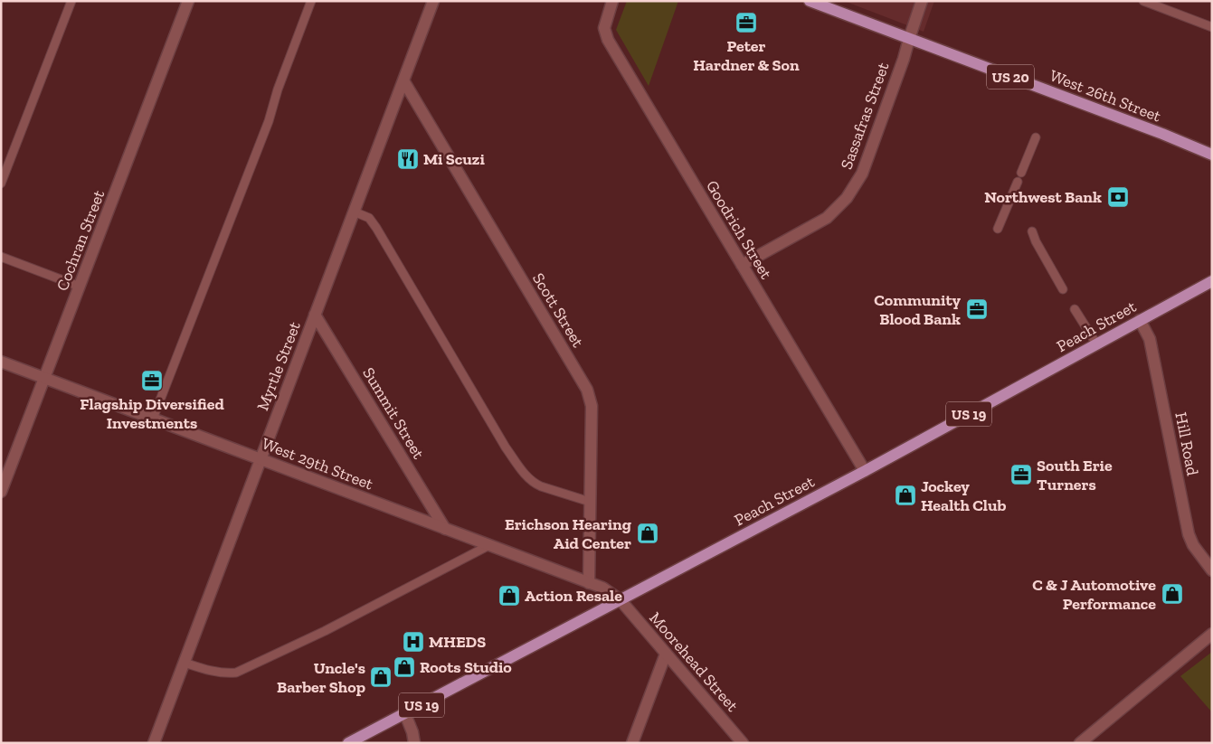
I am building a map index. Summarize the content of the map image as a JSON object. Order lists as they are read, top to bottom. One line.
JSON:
{"streets":{"main road":["US 20","West 26th Street","Peach Street","US 19"],"street":["Sassafras Street","Goodrich Street","Cochran Street","Scott Street","Myrtle Street","Summit Street","Hill Road","West 29th Street","Moorehead Street"]},"crossings":[["West 26th Street","Sassafras Street"],["Sassafras Street","Goodrich Street"],["Goodrich Street","Peach Street"],["Cochran Street","West 29th Street"],["Scott Street","Myrtle Street"],["Scott Street","West 29th Street"],["Peach Street","Hill Road"],["Peach Street","West 29th Street"],["Peach Street","Moorehead Street"],["Myrtle Street","Summit Street"],["Myrtle Street","West 29th Street"],["Summit Street","West 29th Street"],["West 29th Street","Moorehead Street"]],"places":{"office":["Peter Hardner & Son","Community Blood Bank","Flagship Diversified Investments","South Erie Turners"],"restaurant":["Mi Scuzi"],"bank":["Northwest Bank"],"shop":["Jockey Health Club","Erichson Hearing Aid Center","C & J Automotive Performance","Action Resale","Roots Studio","Uncle's Barber Shop"],"hospital":["MHEDS"]}}
